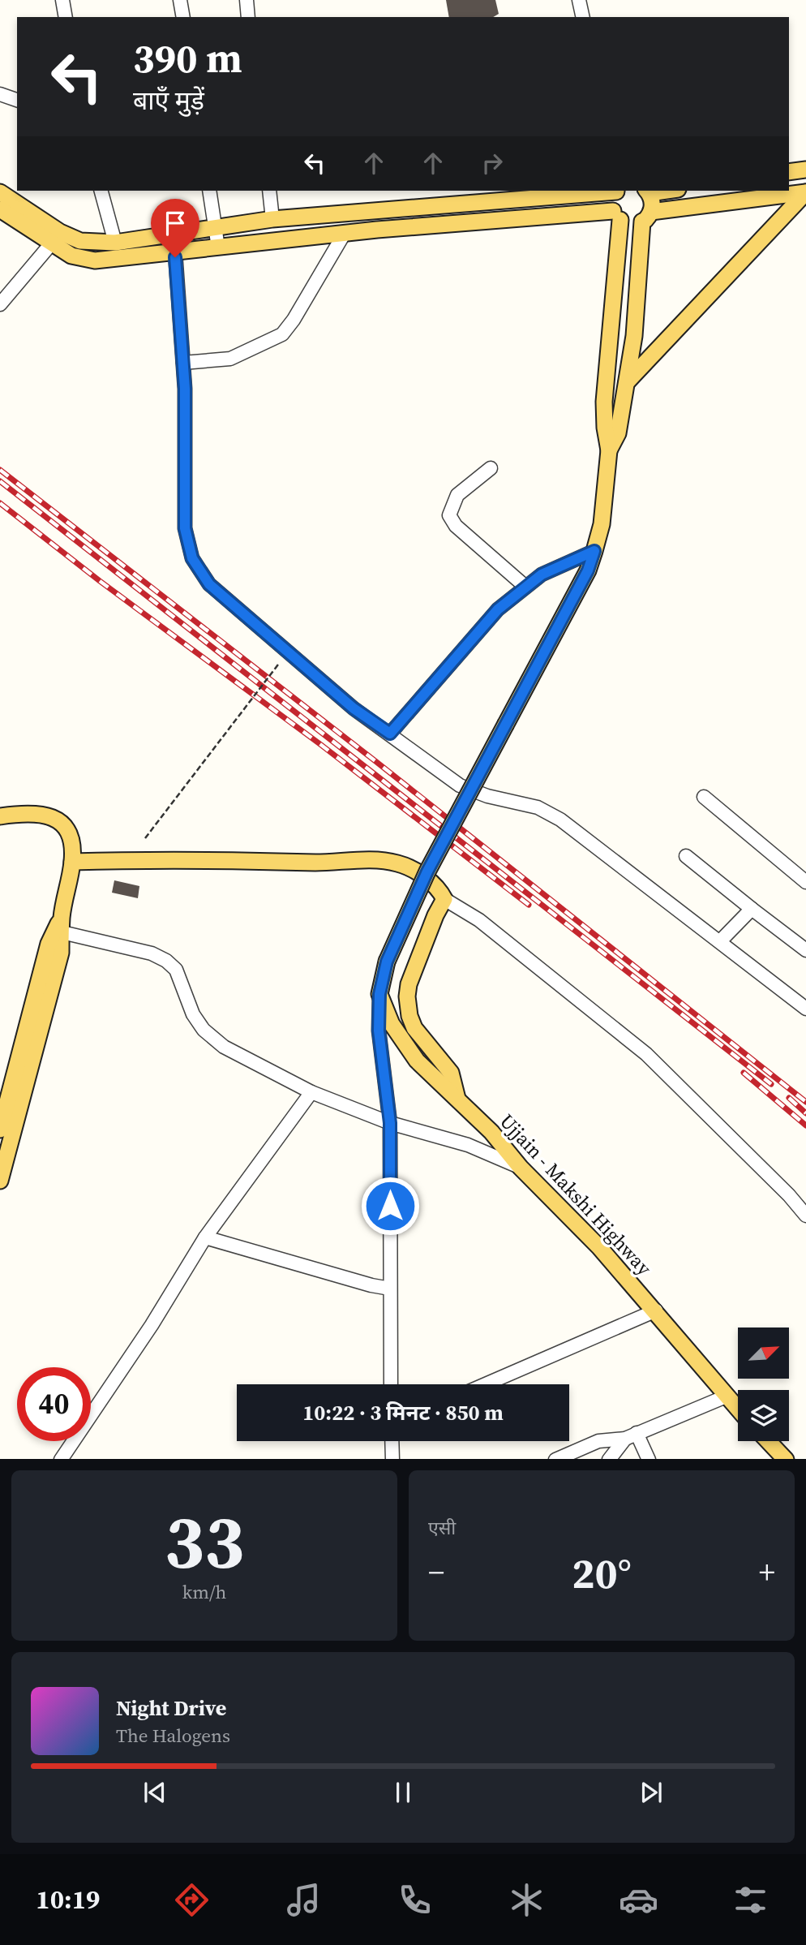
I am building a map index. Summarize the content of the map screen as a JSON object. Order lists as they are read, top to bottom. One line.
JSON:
{"streets":{"main road":["Ujjain - Makshi Highway"]},"north":"top right","page":{"turn":["390 m","बाएँ मुड़ें"],"limit":"40","trip":"10:22 · 3 मिनट · 850 m","tile":[["33","km/h"],"एसी"],"heat":["−","20°","+"],"song":["Night Drive","The Halogens"],"tabs":"10:19"}}
